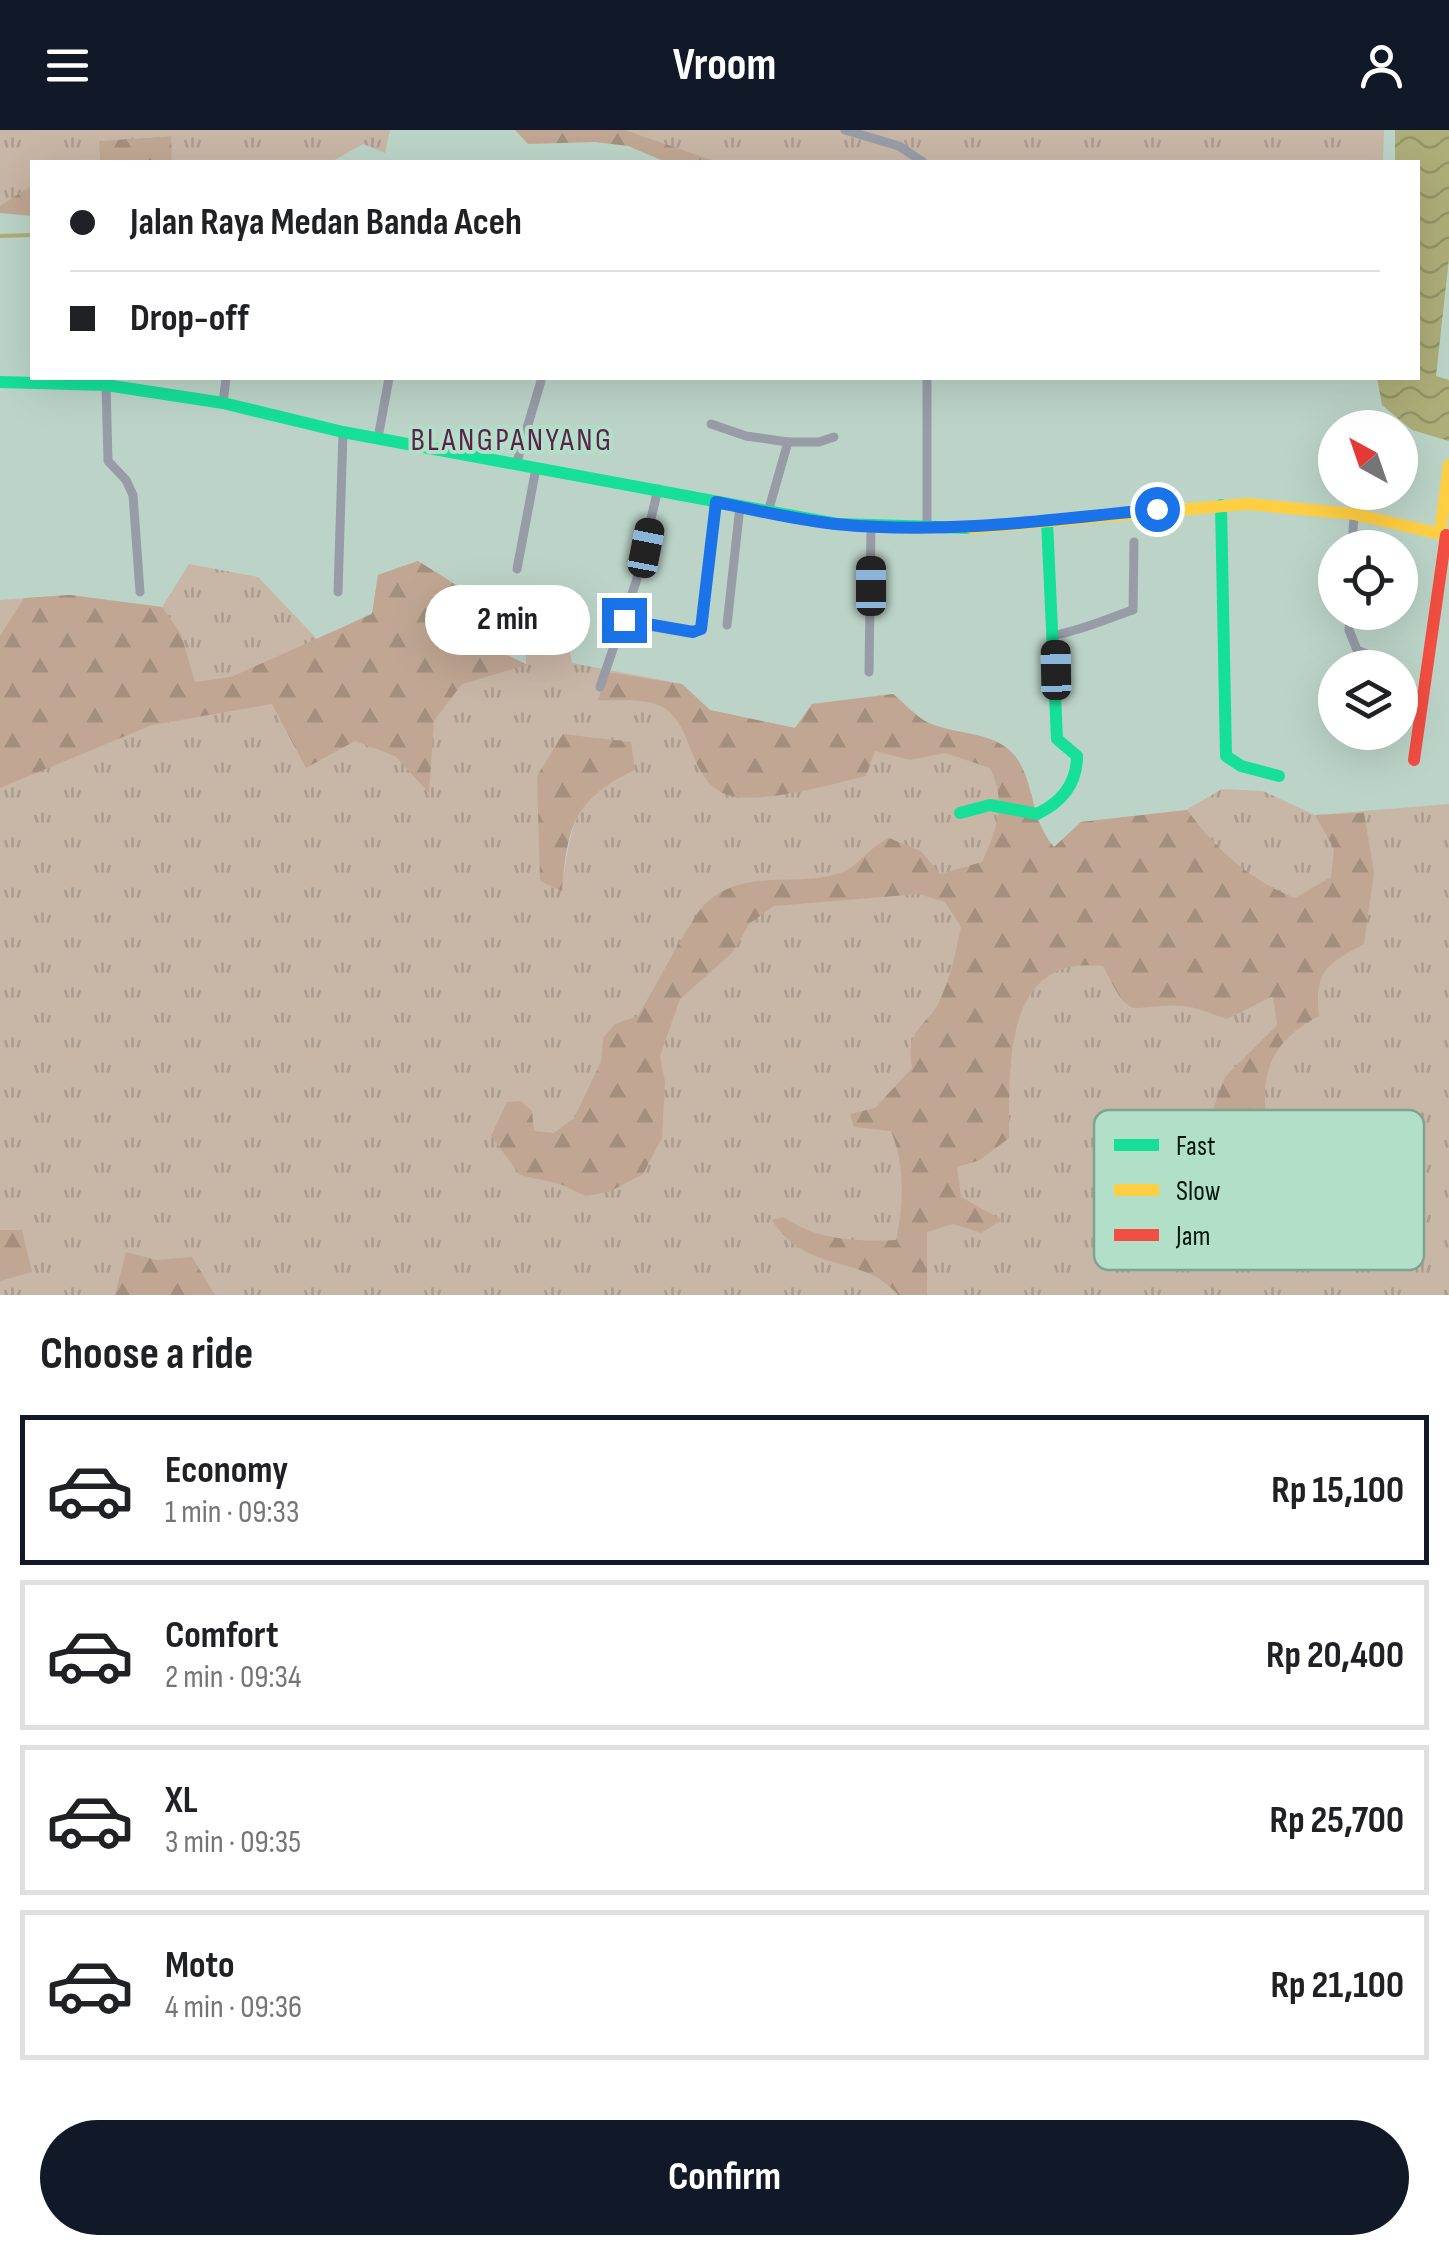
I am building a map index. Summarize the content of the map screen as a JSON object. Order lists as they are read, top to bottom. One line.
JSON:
{"districts":["BLANGPANYANG"],"legend":["Fast","Slow","Jam"],"north":"top left","page":{"header":"Vroom","banner":["Jalan Raya Medan Banda Aceh","Drop-off"],"bubble":"2 min","heading":"Choose a ride","list":[{"name":"Economy","note":"1 min · 09:33","value":"Rp 15,100"},{"name":"Comfort","note":"2 min · 09:34","value":"Rp 20,400"},{"name":"XL","note":"3 min · 09:35","value":"Rp 25,700"},{"name":"Moto","note":"4 min · 09:36","value":"Rp 21,100"}],"buttons":"Confirm"}}
